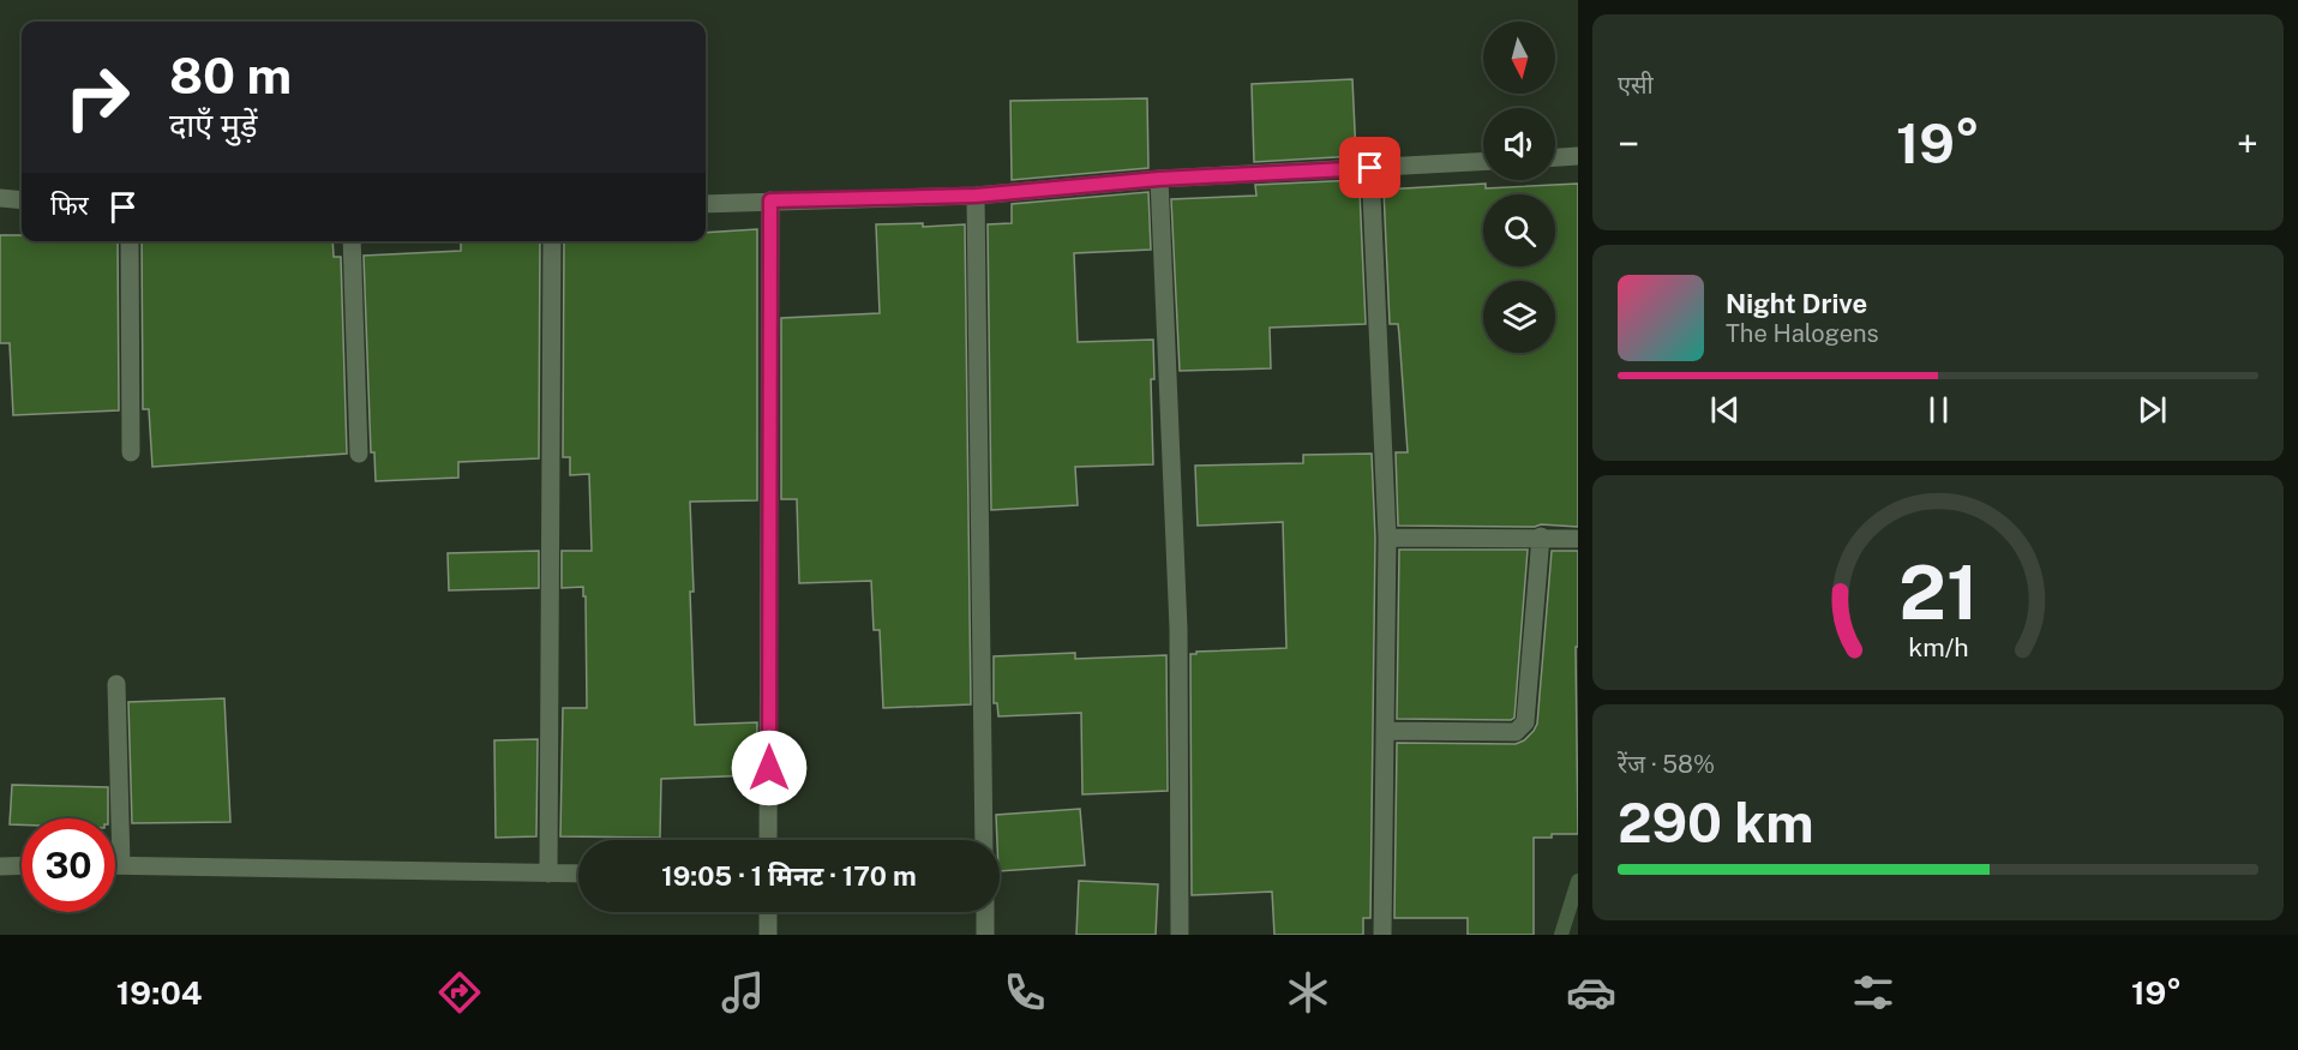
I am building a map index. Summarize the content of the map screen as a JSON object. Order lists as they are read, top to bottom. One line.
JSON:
{"north":"bottom","page":{"tile":["एसी",["रेंज · 58%","290 km"]],"turn":["80 m","दाएँ मुड़ें"],"heat":["−","19°","+"],"then":"फिर","song":["Night Drive","The Halogens"],"limit":"30","trip":"19:05 · 1 मिनट · 170 m","tabs":["19:04","19°"],"gauge":["21","km/h"]}}
